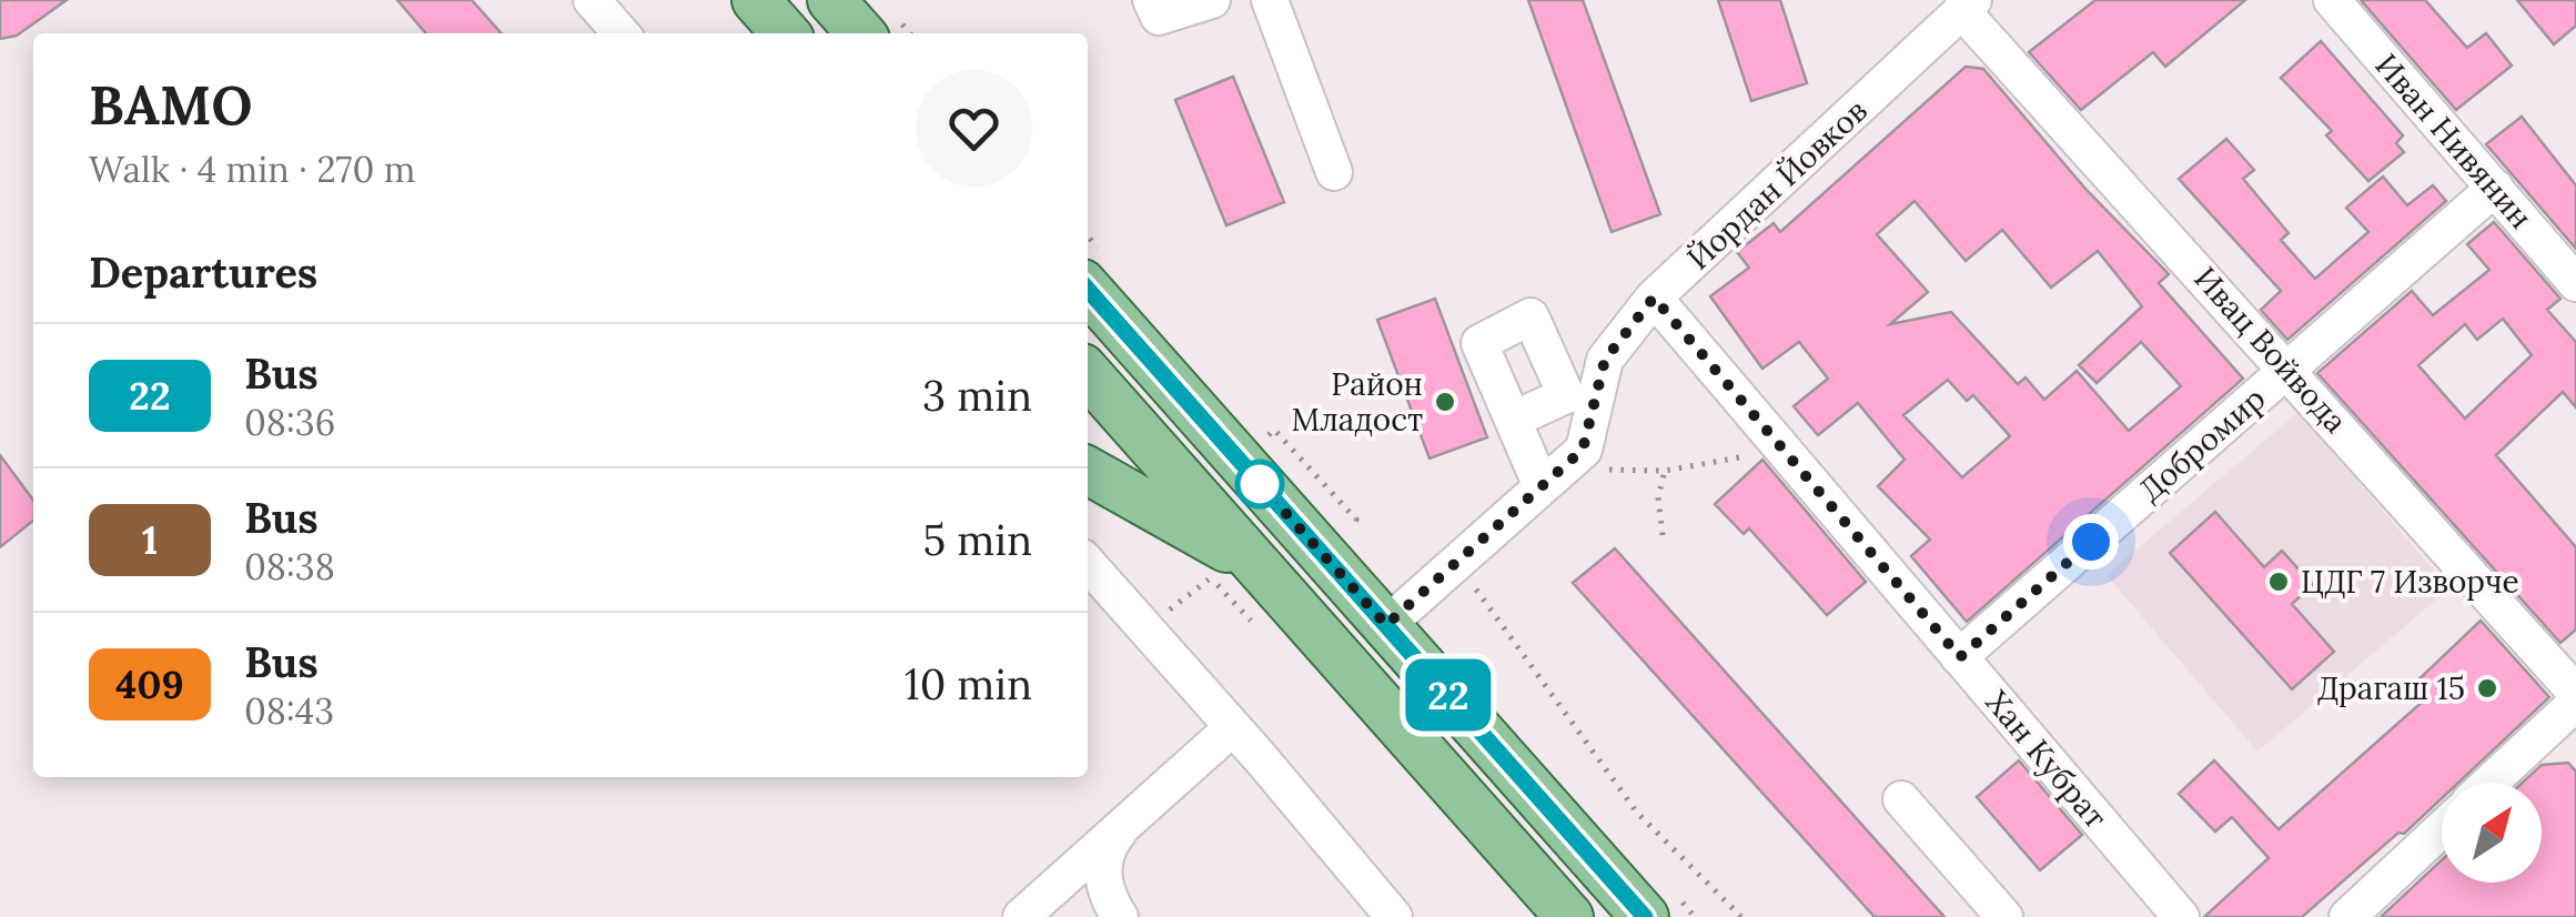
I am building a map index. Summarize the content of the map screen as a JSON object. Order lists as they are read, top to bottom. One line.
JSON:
{"streets":{"street":["Иван Нивянин","Йордан Йовков","Ивац Войвода","Добромир","Хан Кубрат"]},"crossings":[["Иван Нивянин","Добромир"],["Йордан Йовков","Ивац Войвода"],["Йордан Йовков","Хан Кубрат"],["Ивац Войвода","Добромир"],["Добромир","Хан Кубрат"]],"places":["Район Младост","ЦДГ 7 Изворче","Драгаш 15"],"lines":["bus line 22"],"north":"top right","page":{"on_map":"22","heading":[["ВАМО","Walk · 4 min · 270 m"],"Departures"],"list":[{"mark":"22","name":"Bus","note":"08:36","value":"3 min"},{"mark":"1","name":"Bus","note":"08:38","value":"5 min"},{"mark":"409","name":"Bus","note":"08:43","value":"10 min"}]}}
